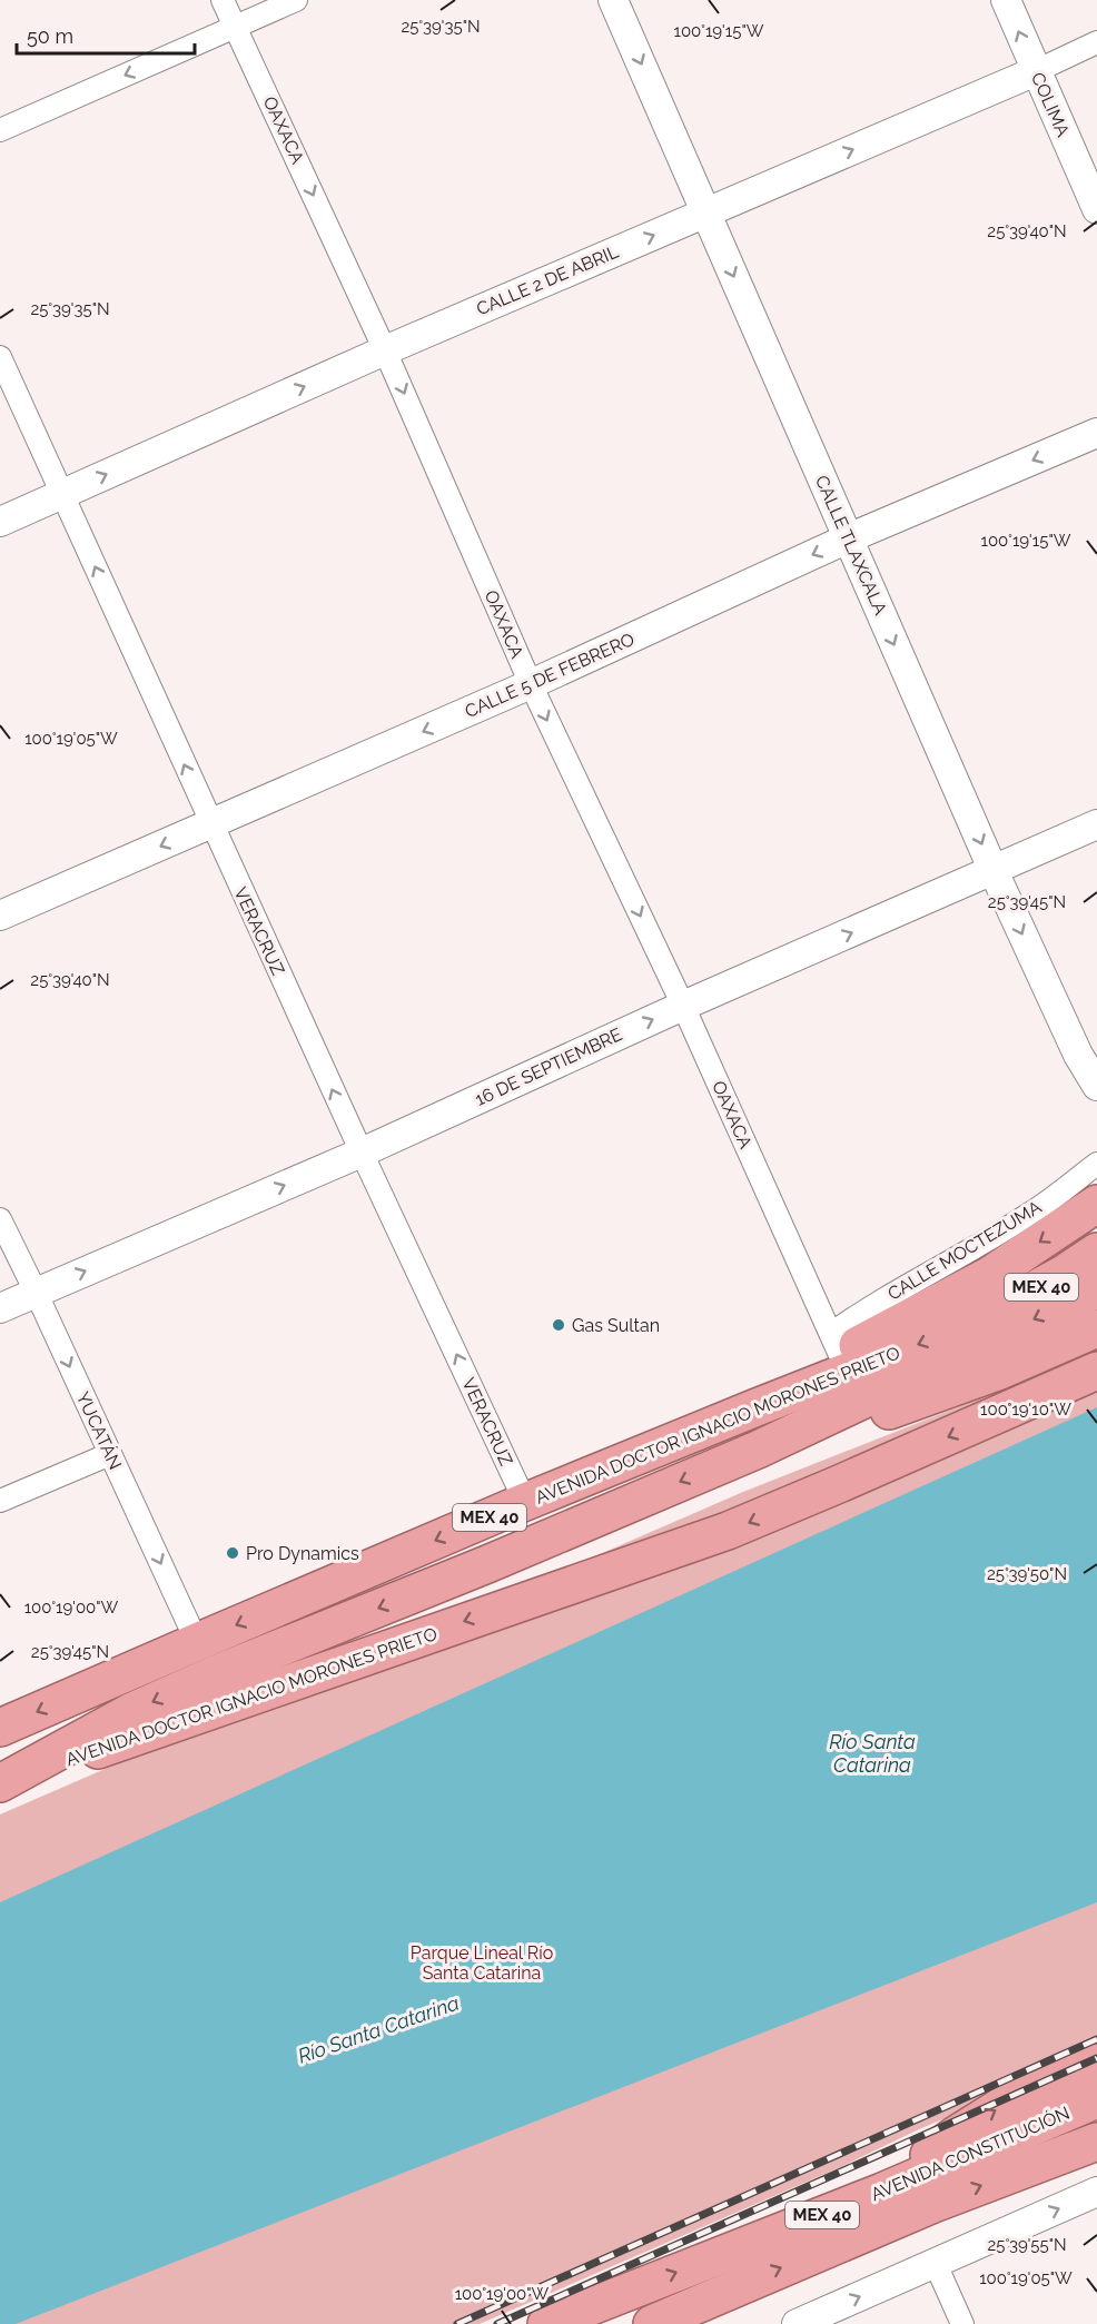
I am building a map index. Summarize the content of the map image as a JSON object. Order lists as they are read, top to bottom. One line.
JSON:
{"streets":{"highway":["MEX 40","AVENIDA DOCTOR IGNACIO MORONES PRIETO","AVENIDA CONSTITUCIÓN"],"street":["COLIMA","OAXACA","CALLE 2 DE ABRIL","CALLE TLAXCALA","CALLE 5 DE FEBRERO","VERACRUZ","16 DE SEPTIEMBRE","CALLE MOCTEZUMA","YUCATÁN"]},"crossings":[["COLIMA","CALLE 2 DE ABRIL"],["OAXACA","CALLE 2 DE ABRIL"],["OAXACA","CALLE 5 DE FEBRERO"],["OAXACA","16 DE SEPTIEMBRE"],["OAXACA","CALLE MOCTEZUMA"],["CALLE 2 DE ABRIL","CALLE TLAXCALA"],["CALLE 2 DE ABRIL","VERACRUZ"],["CALLE TLAXCALA","CALLE 5 DE FEBRERO"],["CALLE TLAXCALA","16 DE SEPTIEMBRE"],["CALLE 5 DE FEBRERO","VERACRUZ"],["VERACRUZ","16 DE SEPTIEMBRE"],["VERACRUZ","AVENIDA DOCTOR IGNACIO MORONES PRIETO"],["16 DE SEPTIEMBRE","YUCATÁN"],["MEX 40","AVENIDA DOCTOR IGNACIO MORONES PRIETO"],["AVENIDA DOCTOR IGNACIO MORONES PRIETO","YUCATÁN"]],"one_way":["OAXACA","CALLE 2 DE ABRIL","CALLE TLAXCALA","CALLE 5 DE FEBRERO","VERACRUZ","16 DE SEPTIEMBRE","YUCATÁN"],"water":["Río Santa Catarina"],"parks":["Parque Lineal Río Santa Catarina"],"places":["Gas Sultan","Pro Dynamics"],"scale_bar":"50 m","coordinates":["25°39'35\"N","100°19'15\"W","25°39'40\"N","100°19'05\"W","25°39'45\"N","100°19'10\"W","25°39'50\"N","100°19'00\"W","25°39'55\"N"]}
